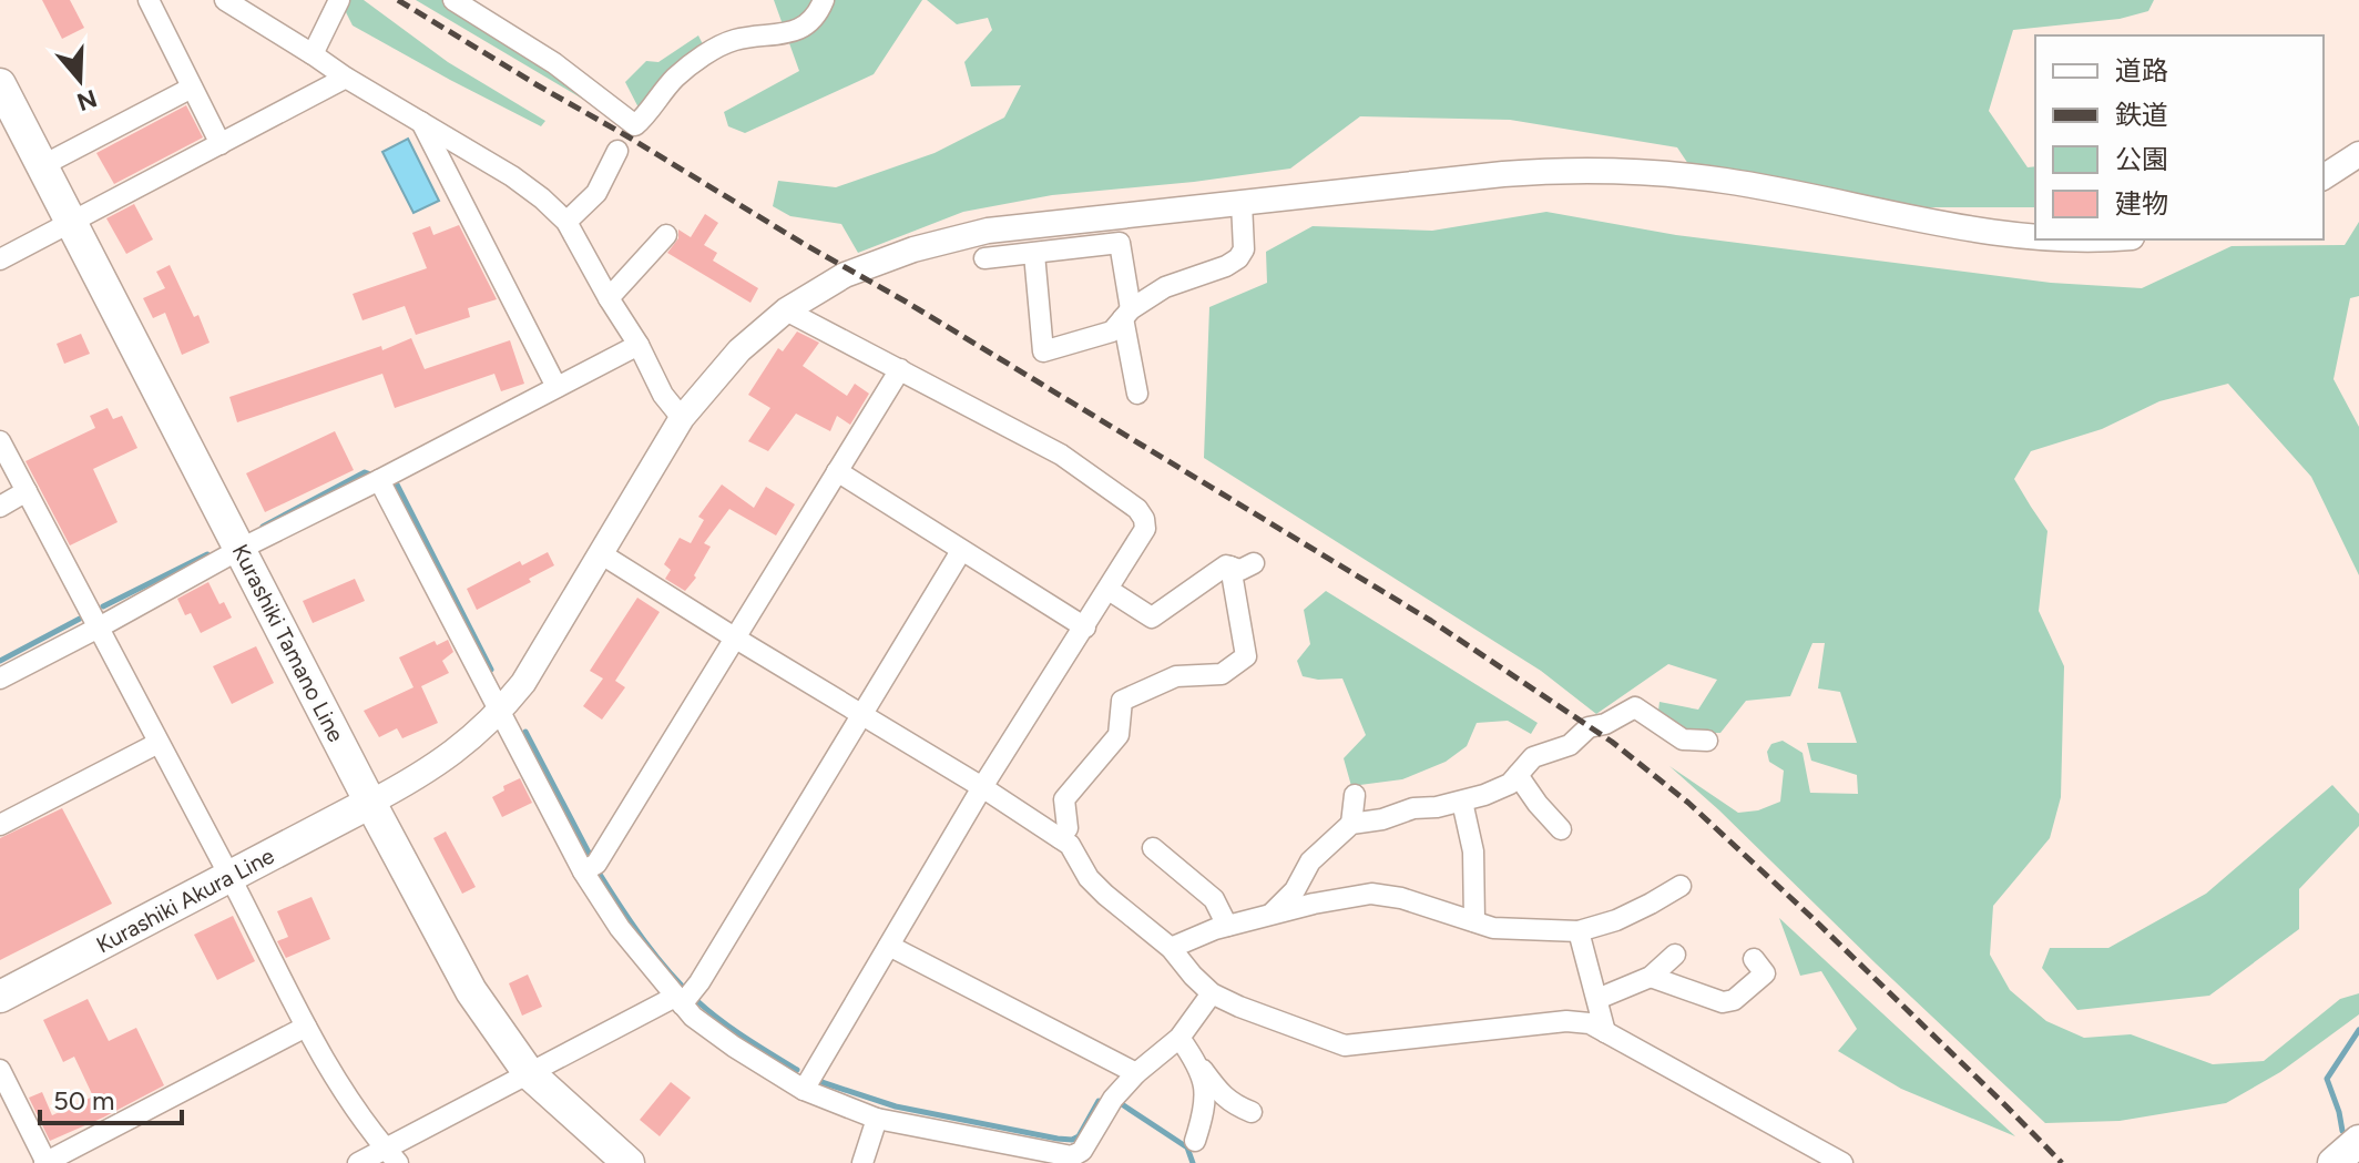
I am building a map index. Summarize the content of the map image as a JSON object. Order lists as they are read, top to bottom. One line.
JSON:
{"streets":{"main road":["Kurashiki Tamano Line","Kurashiki Akura Line"]},"crossings":[["Kurashiki Tamano Line","Kurashiki Akura Line"]],"legend":["道路","鉄道","公園","建物"],"scale_bar":"50 m","north":"bottom"}
